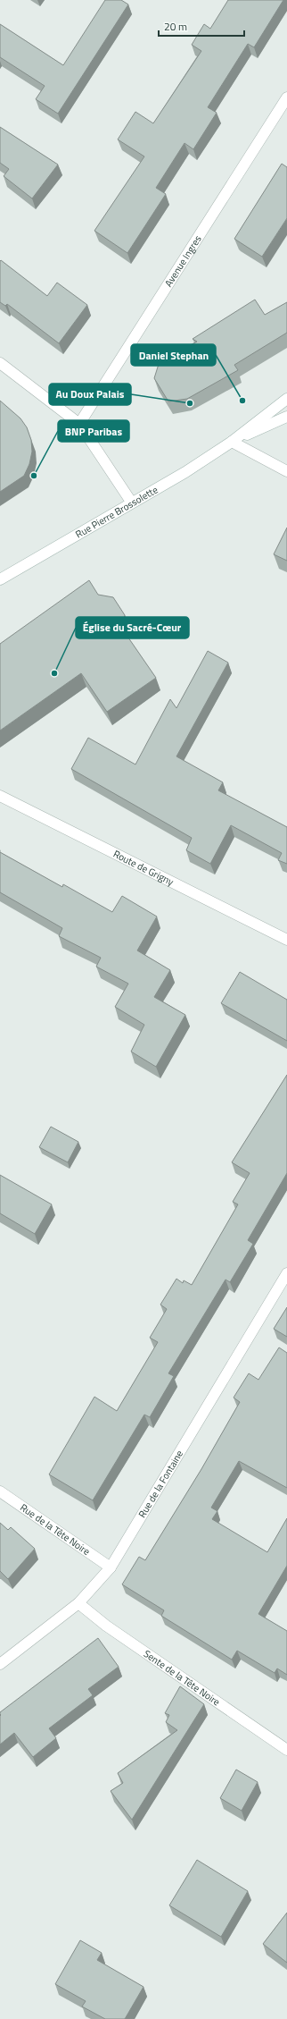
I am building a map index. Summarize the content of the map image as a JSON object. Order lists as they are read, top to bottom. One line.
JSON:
{"streets":{"street":["Avenue Ingres","Rue Pierre Brossolette","Route de Grigny","Rue de la Fontaine","Rue de la Tête Noire","Sente de la Tête Noire"]},"crossings":[["Rue de la Fontaine","Rue de la Tête Noire"],["Rue de la Fontaine","Sente de la Tête Noire"]],"places":["Daniel Stephan","Au Doux Palais","BNP Paribas","Église du Sacré-Cœur"],"scale_bar":"20 m"}
